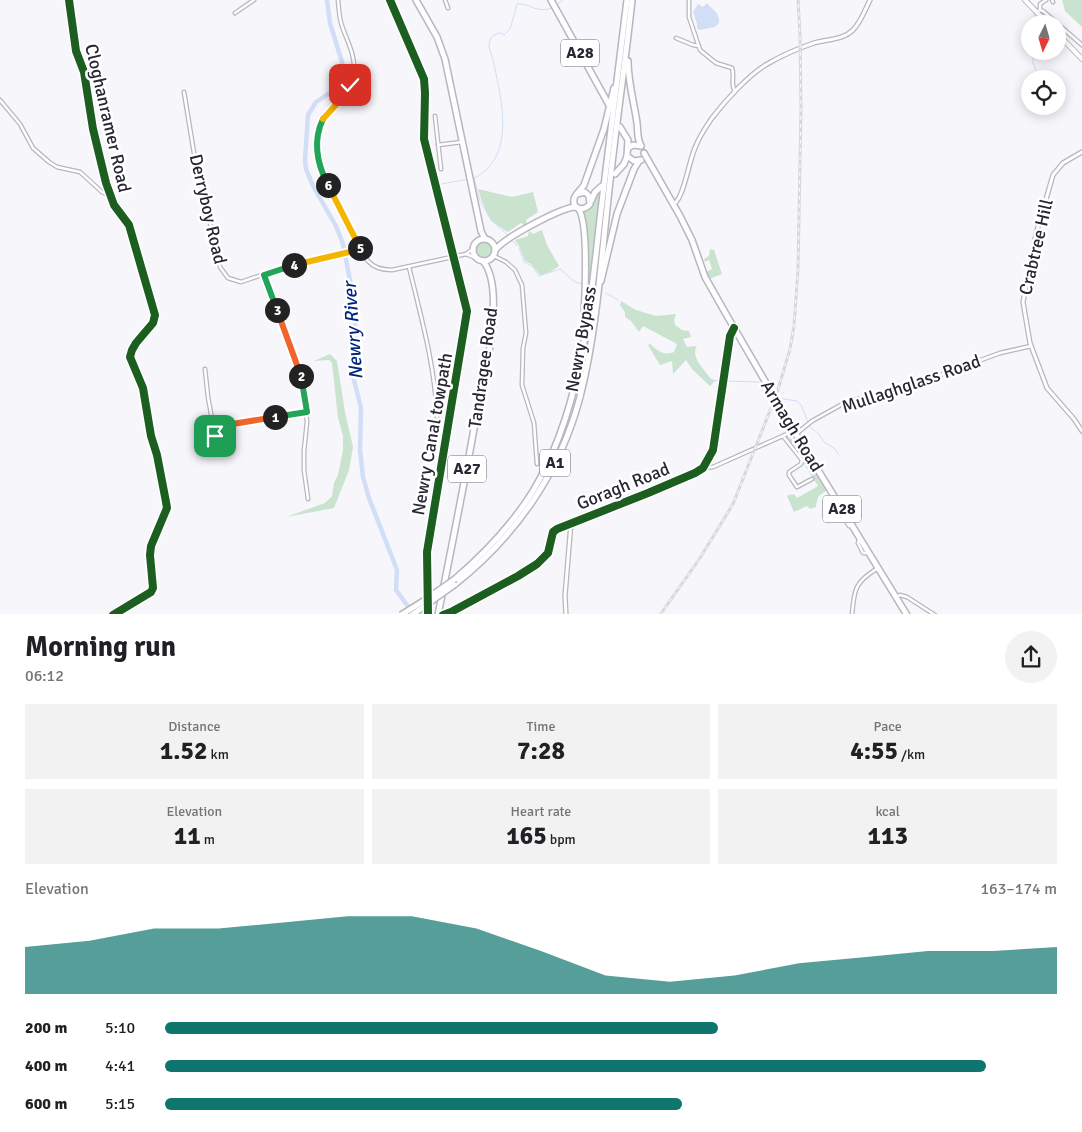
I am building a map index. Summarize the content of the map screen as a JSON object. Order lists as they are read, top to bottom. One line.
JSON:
{"streets":{"highway":["A28","Newry Bypass","Tandragee Road","Armagh Road","A1","A27"],"street":["Cloghanramer Road","Derryboy Road","Crabtree Hill","Mullaghglass Road","Goragh Road"],"cycle path":["Newry Canal towpath"]},"crossings":[["A28","Armagh Road"],["Crabtree Hill","Mullaghglass Road"],["Tandragee Road","A27"],["Mullaghglass Road","Armagh Road"],["Mullaghglass Road","Goragh Road"],["Armagh Road","Goragh Road"]],"water":["Newry River"],"north":"bottom","page":{"pins":["6","5","4","3","2","1"],"heading":["Morning run","06:12"],"stats":[["Distance","1.52 km"],["Time","7:28"],["Pace","4:55 /km"],["Elevation","11 m"],["Heart rate","165 bpm"],["kcal","113"]],"chart":["Elevation","163–174 m"],"list":[{"name":"200 m","note":"5:10"},{"name":"400 m","note":"4:41"},{"name":"600 m","note":"5:15"}]}}
